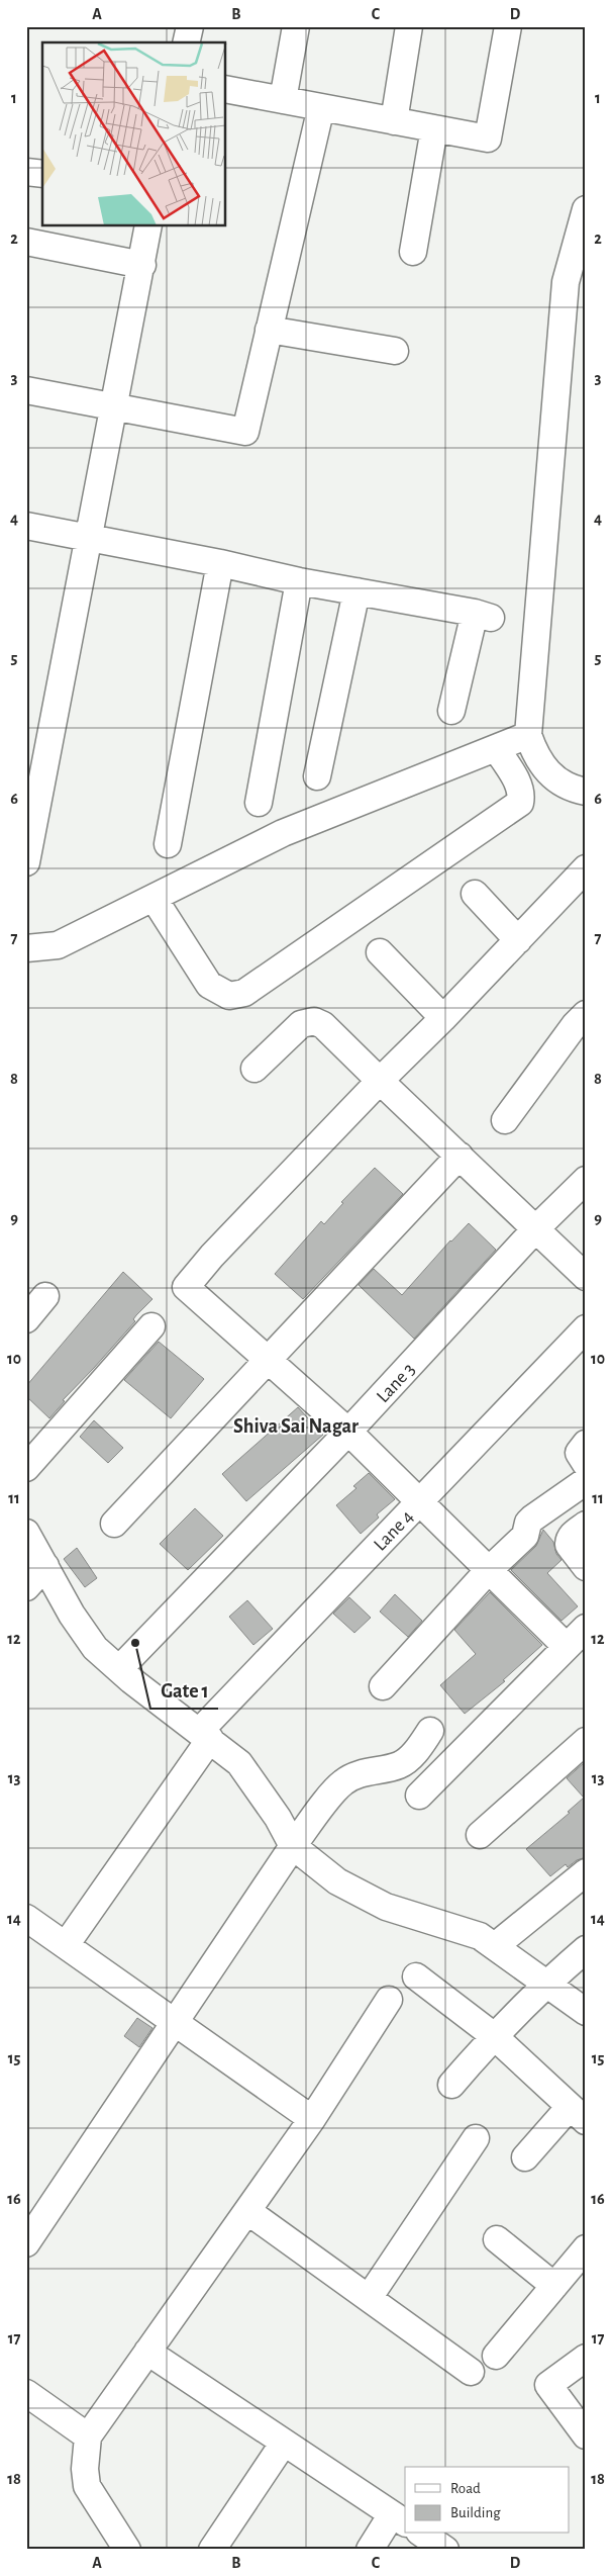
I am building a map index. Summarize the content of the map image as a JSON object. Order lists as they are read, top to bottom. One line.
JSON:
{"streets":{"street":["Lane 3","Lane 4"]},"districts":["Shiva Sai Nagar"],"places":["Gate 1"],"legend":["Road","Building"],"grid":{"columns":["A","B","C","D"],"rows":["1","2","3","4","5","6","7","8","9","10","11","12","13","14","15","16","17","18"]}}
